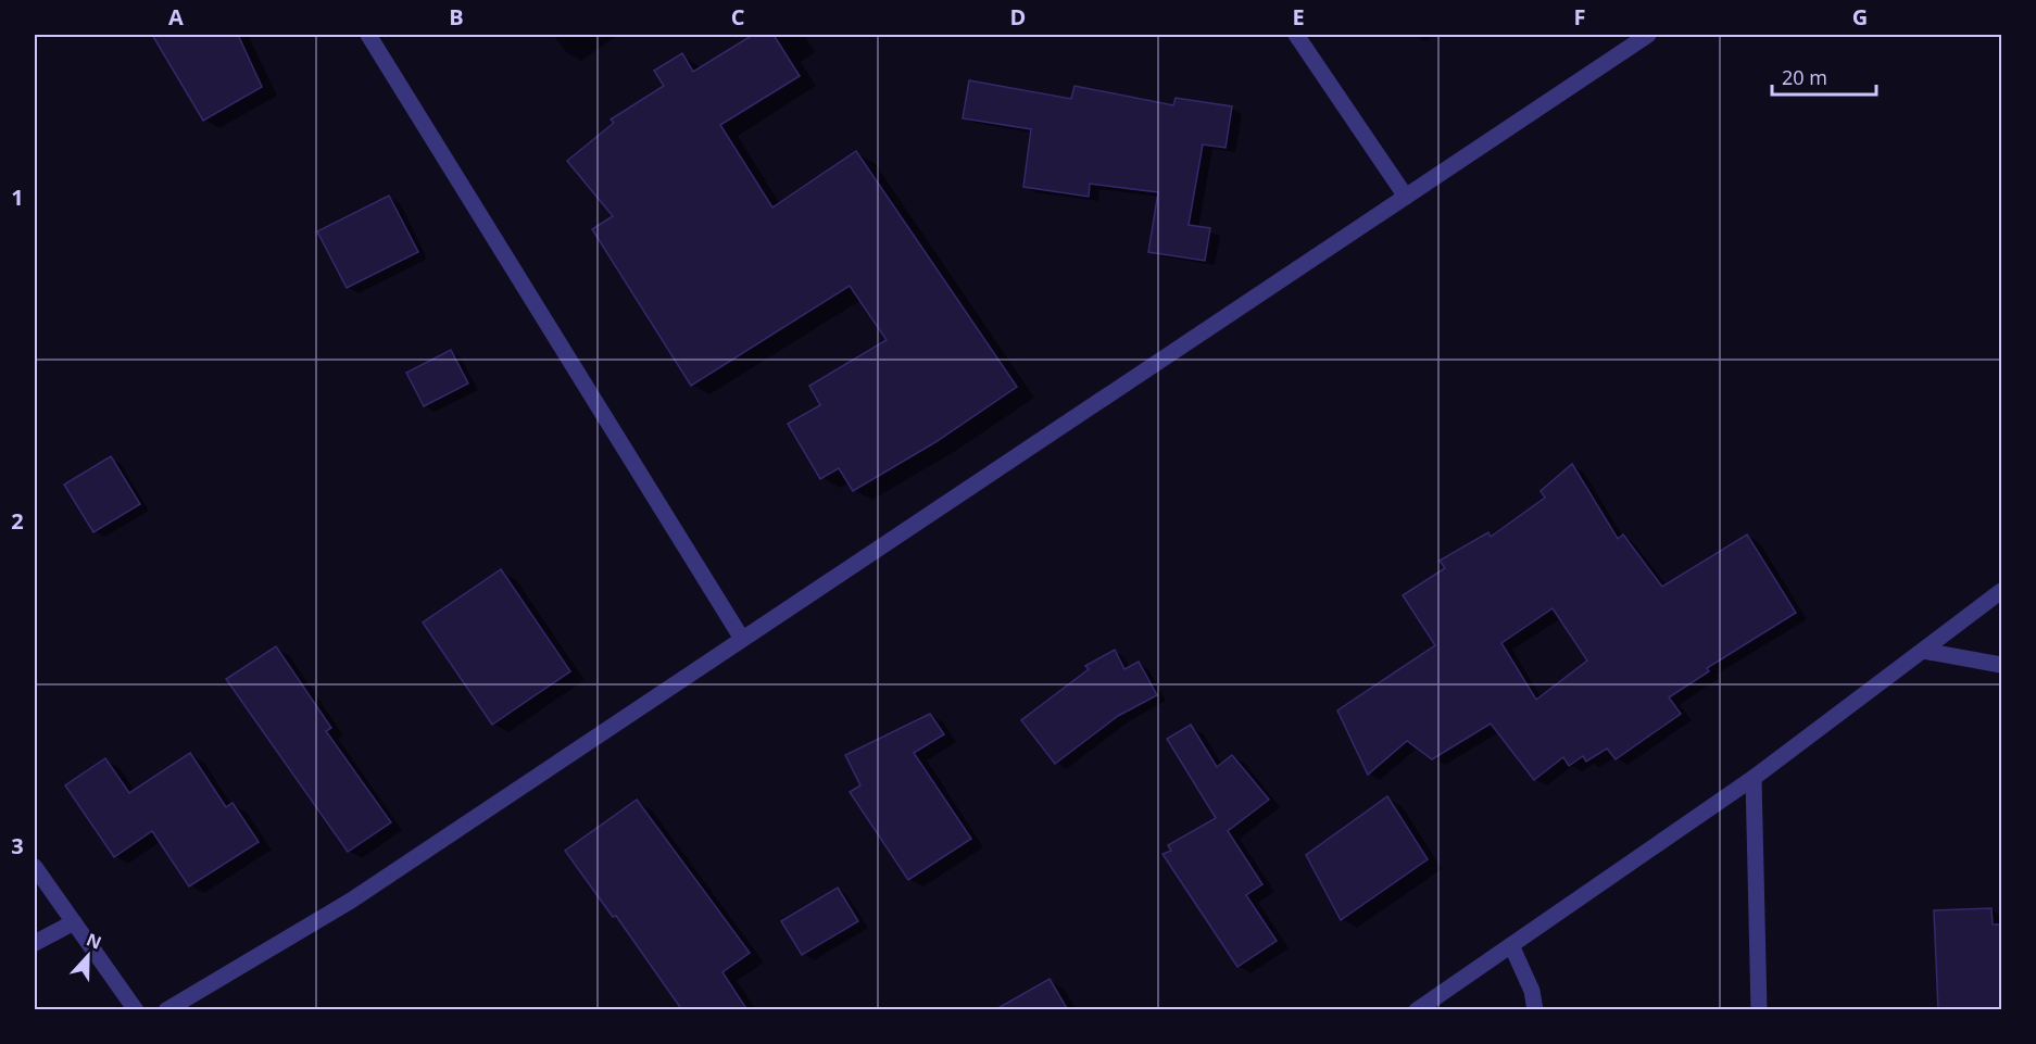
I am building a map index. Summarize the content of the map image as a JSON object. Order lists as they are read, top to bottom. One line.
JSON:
{"scale_bar":"20 m","north":"top","grid":{"columns":["A","B","C","D","E","F","G"],"rows":["1","2","3"]}}
